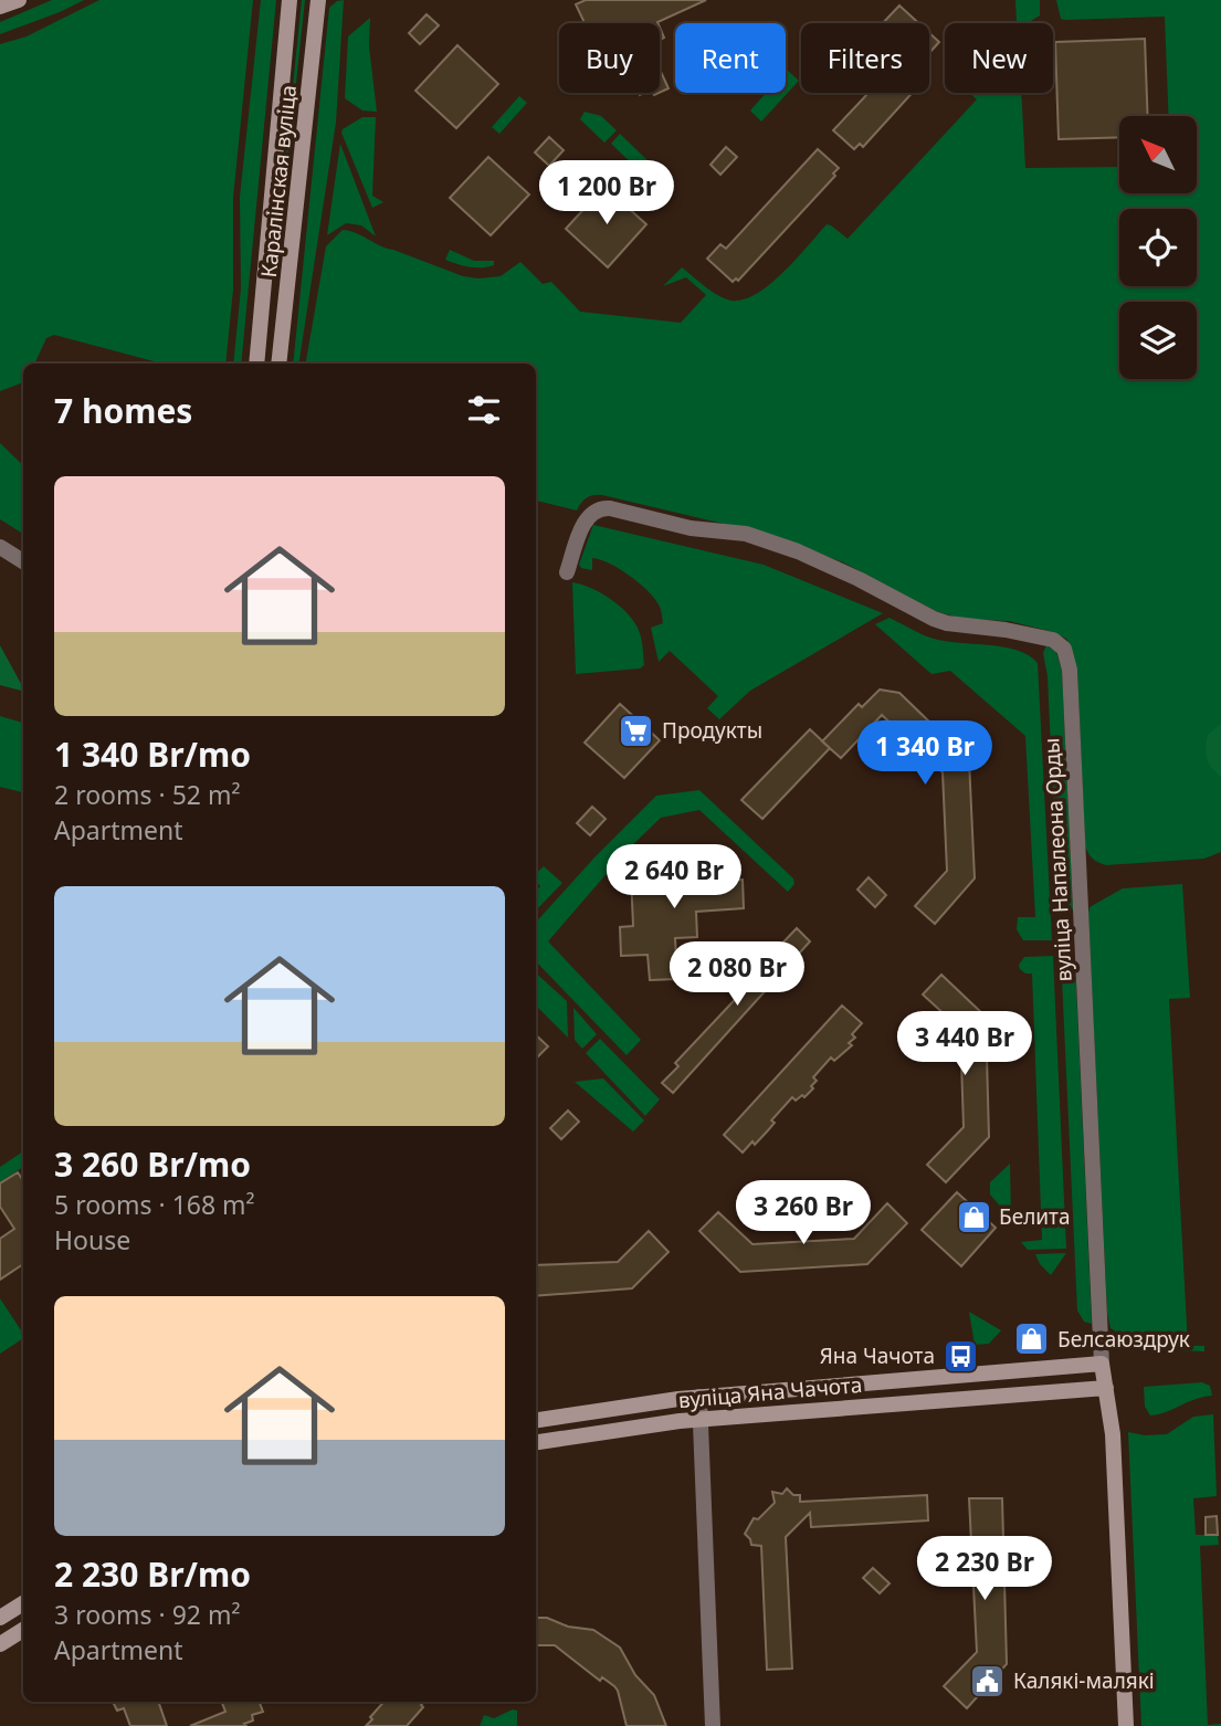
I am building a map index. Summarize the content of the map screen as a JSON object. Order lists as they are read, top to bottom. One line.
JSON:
{"streets":{"main road":["Каралінская вуліца","вуліца Напалеона Орды","вуліца Яна Чачота"]},"crossings":[["вуліца Напалеона Орды","вуліца Яна Чачота"]],"places":{"supermarket":["Продукты"],"shop":["Белита","Белсаюздрук"],"bus stop":["Яна Чачота"],"public building":["Калякі-малякі"]},"north":"top left","page":{"chip":["Buy","Rent","Filters","New"],"price":["1 200 Br","1 340 Br","2 640 Br","2 080 Br","3 440 Br","3 260 Br","2 230 Br"],"heading":"7 homes","list":[{"name":"1 340 Br/mo","note":"2 rooms · 52 m² · Apartment"},{"name":"3 260 Br/mo","note":"5 rooms · 168 m² · House"},{"name":"2 230 Br/mo","note":"3 rooms · 92 m² · Apartment"}]}}
